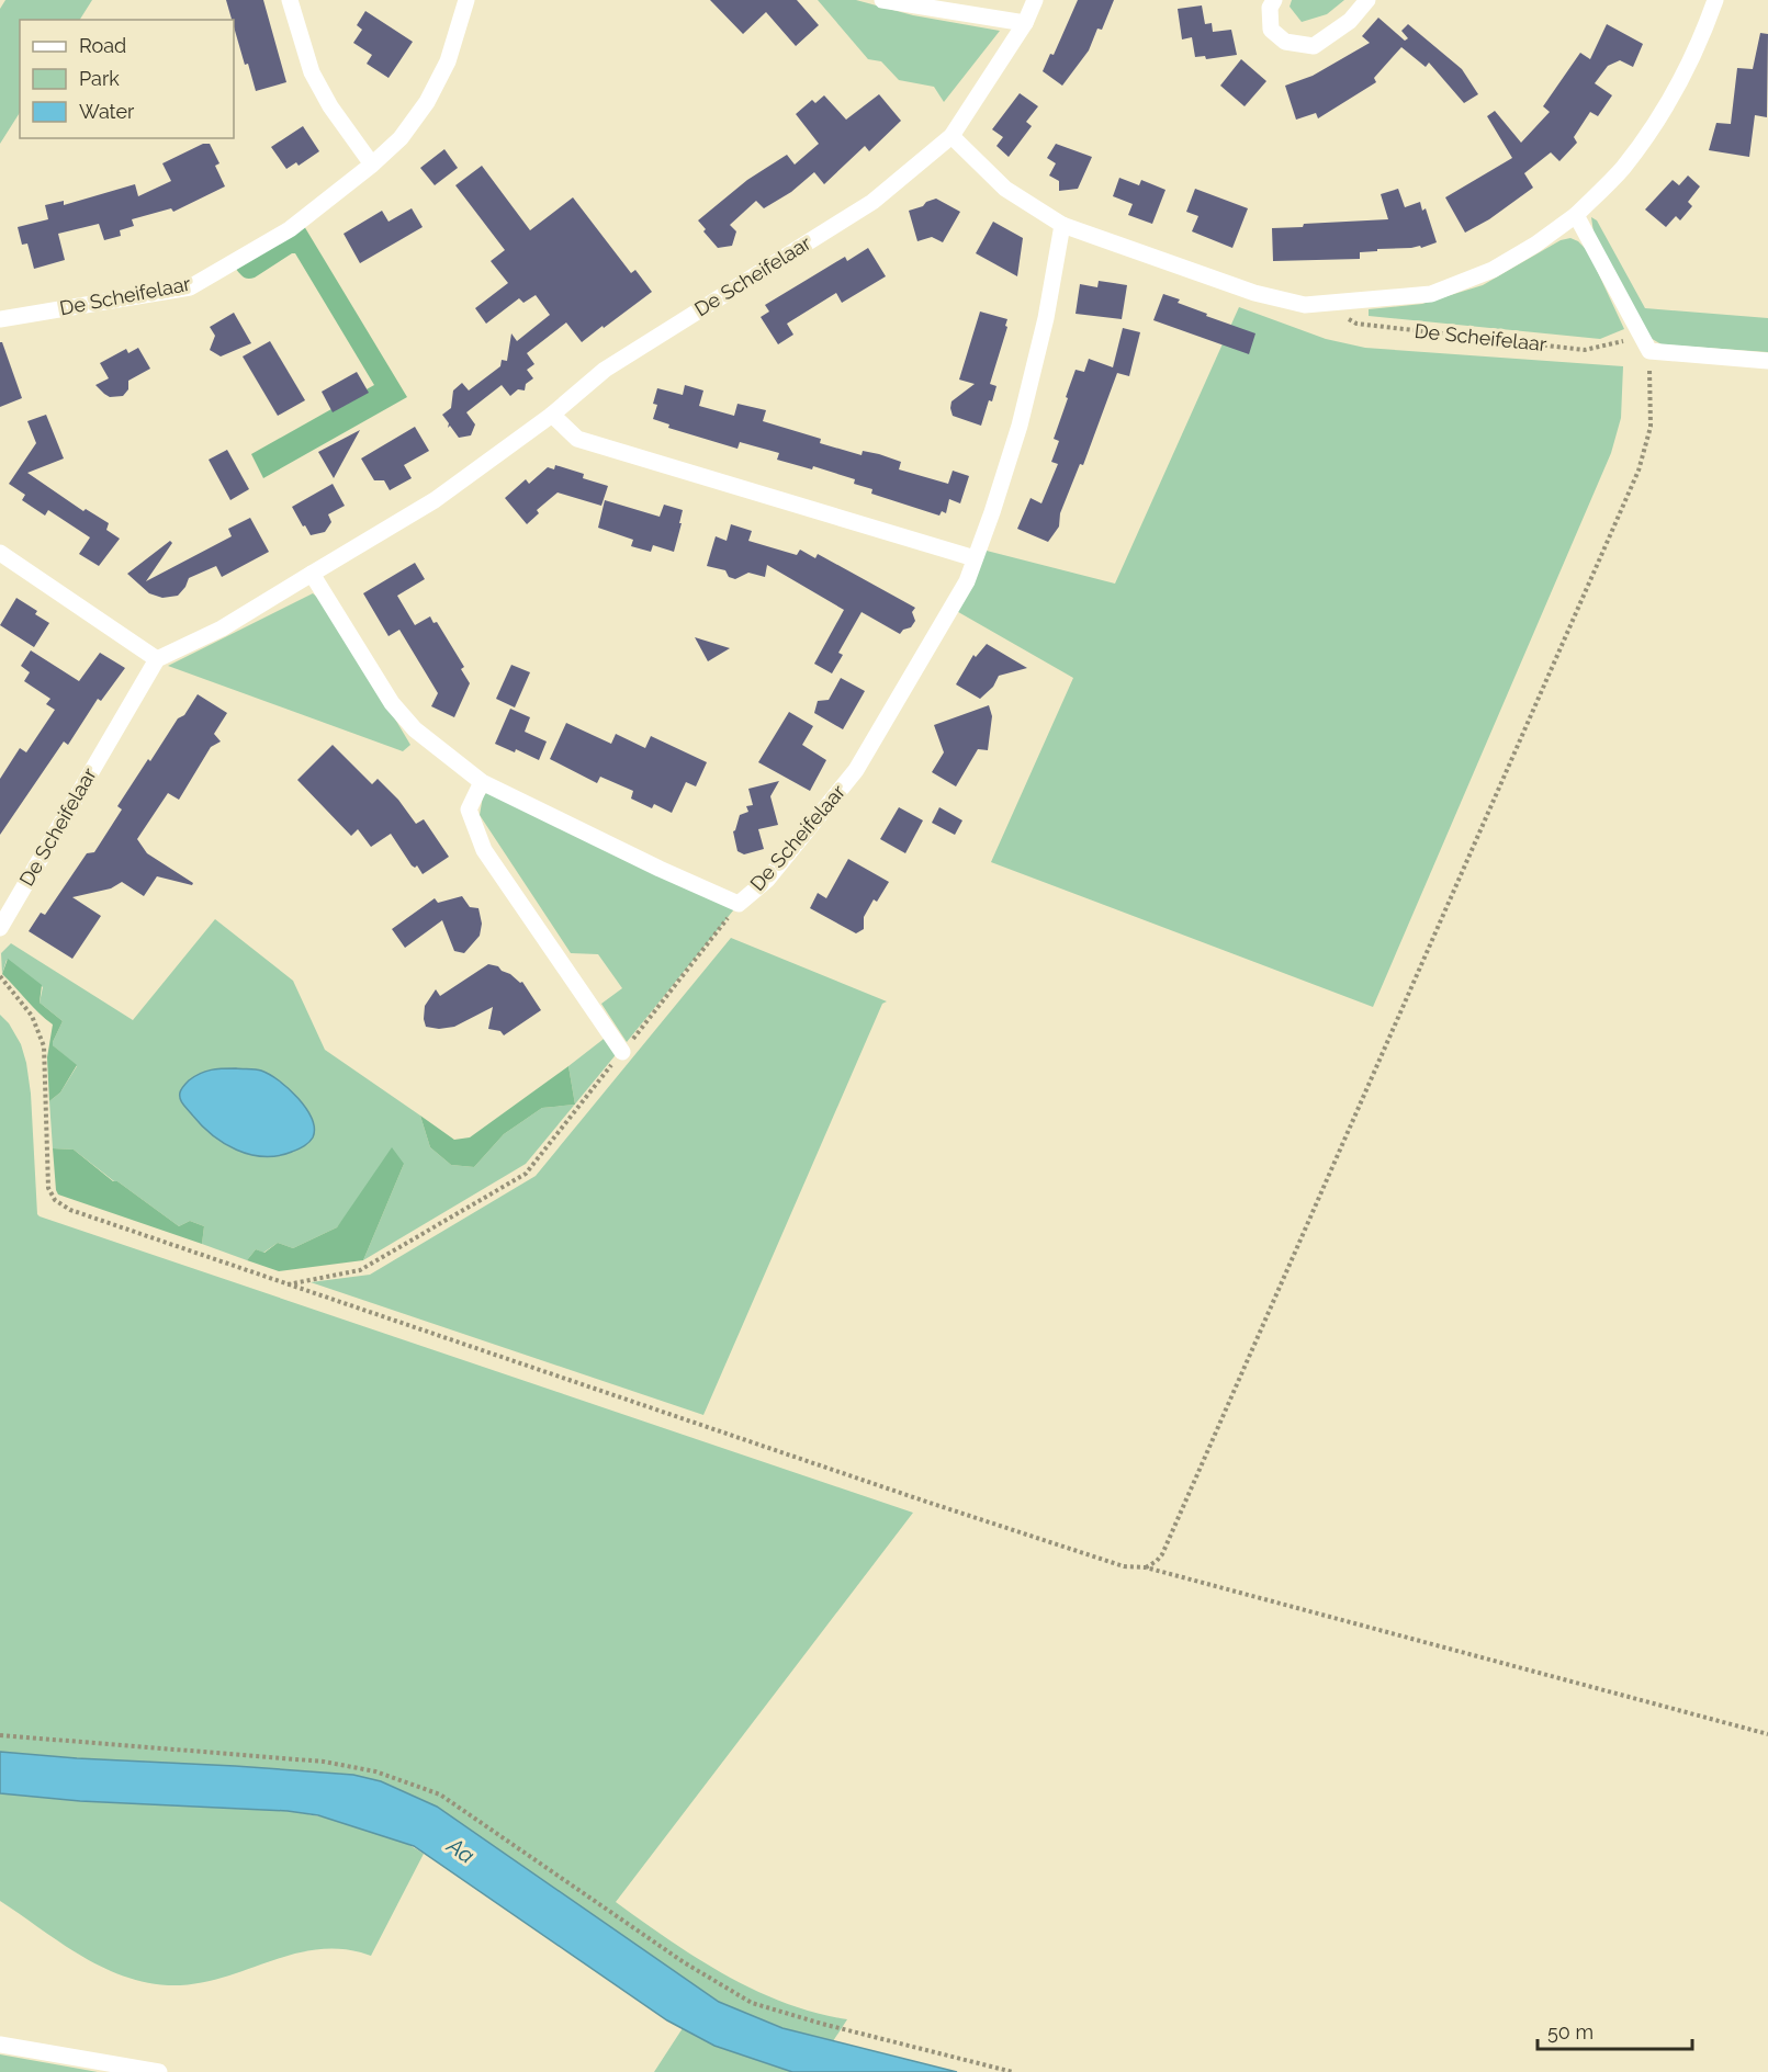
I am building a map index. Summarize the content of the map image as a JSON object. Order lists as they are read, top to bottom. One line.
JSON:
{"streets":{"street":["De Scheifelaar"]},"water":["Aa"],"legend":["Road","Park","Water"],"scale_bar":"50 m"}
